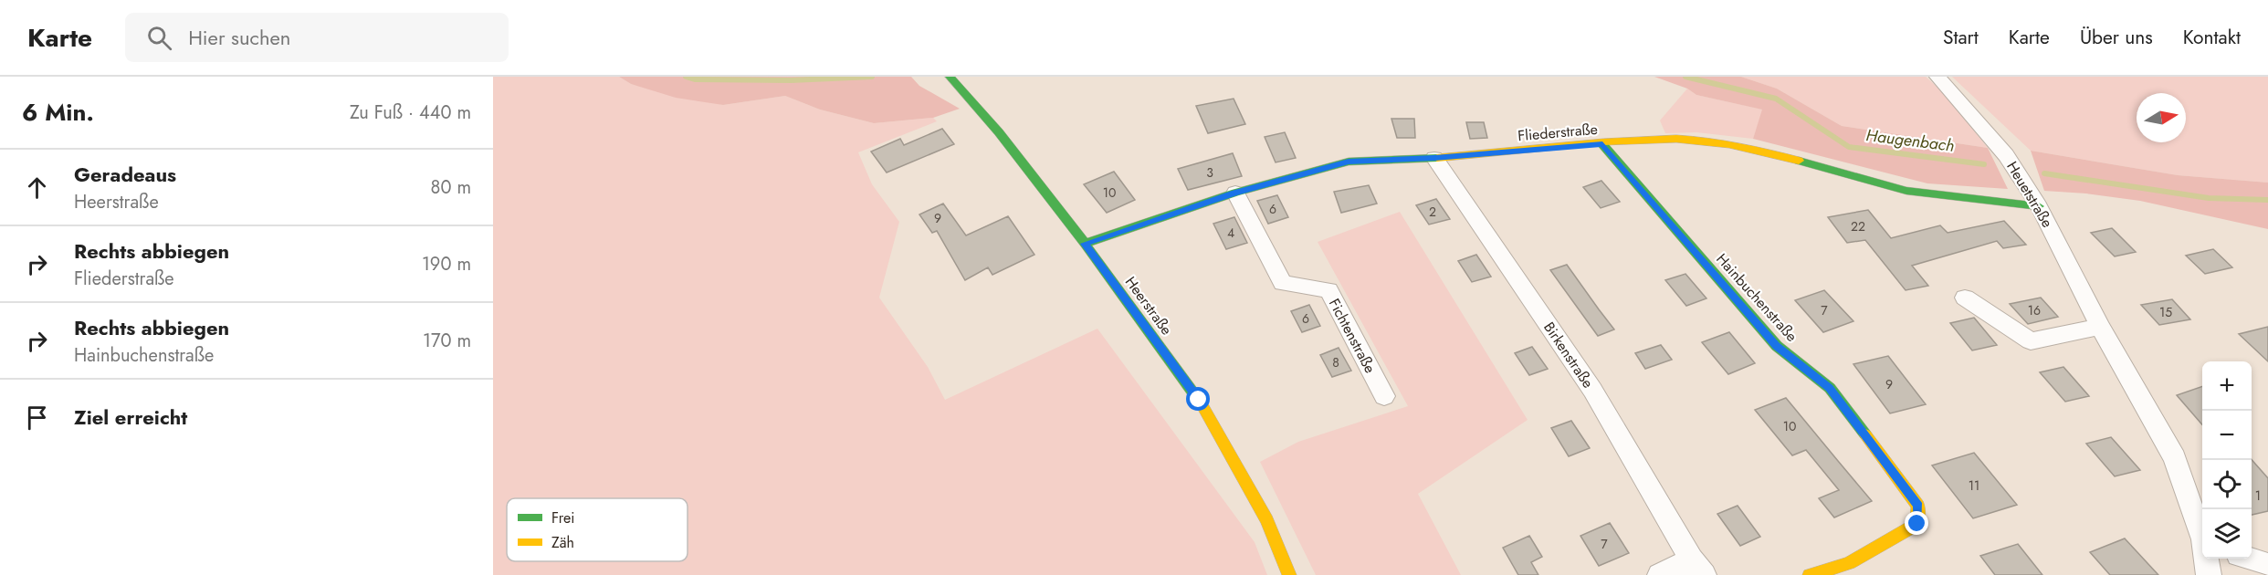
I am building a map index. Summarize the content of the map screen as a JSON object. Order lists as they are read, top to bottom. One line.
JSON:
{"streets":{"street":["Fliederstraße","Heuetstraße","Hainbuchenstraße","Heerstraße","Fichtenstraße","Birkenstraße"]},"crossings":[["Fliederstraße","Heuetstraße"],["Fliederstraße","Hainbuchenstraße"],["Fliederstraße","Heerstraße"],["Fliederstraße","Fichtenstraße"],["Fliederstraße","Birkenstraße"]],"water":["Haugenbach"],"house_numbers":["3","10","6","2","9","22","4","7","16","15","6","8","9","10","11","1","7"],"legend":["Frei","Zäh"],"north":"right","page":{"header":"Karte","search":"Hier suchen","nav":["Start","Karte","Über uns","Kontakt"],"heading":["6 Min.","Zu Fuß · 440 m"],"list":[["Geradeaus","Heerstraße","80 m"],["Rechts abbiegen","Fliederstraße","190 m"],["Rechts abbiegen","Hainbuchenstraße","170 m"],"Ziel erreicht"],"map_buttons":["+","−"]}}
